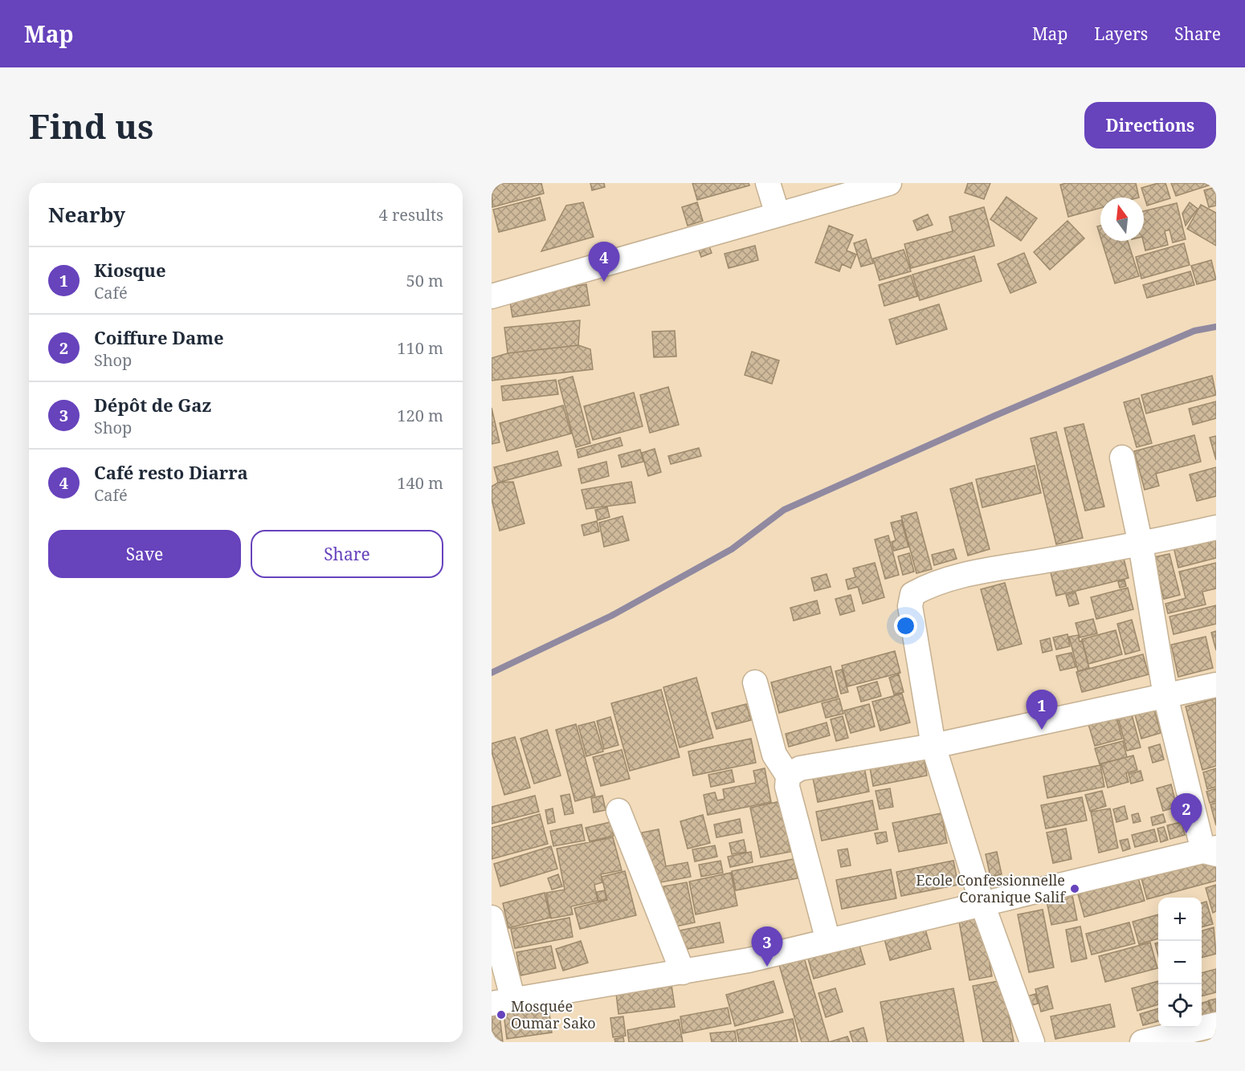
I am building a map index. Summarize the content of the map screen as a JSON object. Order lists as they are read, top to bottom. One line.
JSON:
{"places":["Ecole Confessionnelle Coranique Salif","Mosquée Oumar Sako"],"north":"top","page":{"header":"Map","nav":["Map","Layers","Share"],"buttons":["Directions",["Save","Share"]],"title":"Find us","heading":["Nearby","4 results"],"pins":["4","1","2","3"],"list":[{"mark":"1","name":"Kiosque","note":"Café","value":"50 m"},{"mark":"2","name":"Coiffure Dame","note":"Shop","value":"110 m"},{"mark":"3","name":"Dépôt de Gaz","note":"Shop","value":"120 m"},{"mark":"4","name":"Café resto Diarra","note":"Café","value":"140 m"}],"map_buttons":["+","−"]}}
